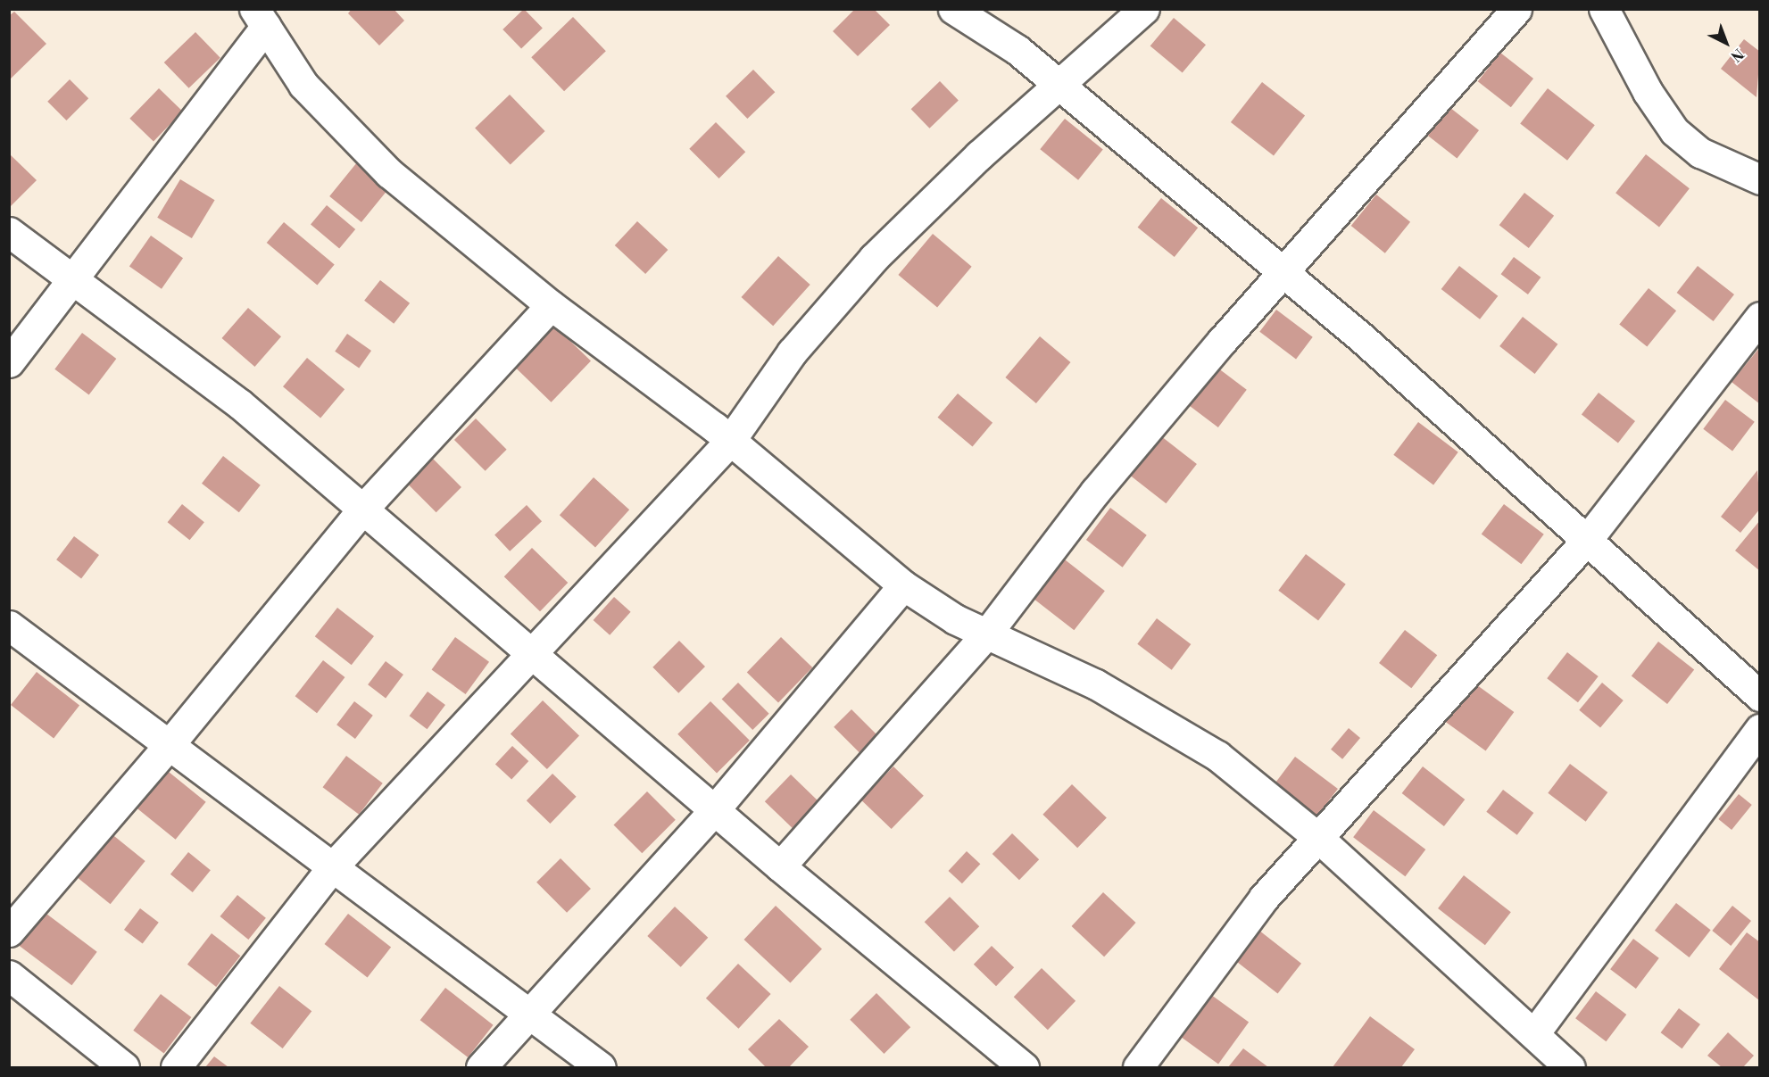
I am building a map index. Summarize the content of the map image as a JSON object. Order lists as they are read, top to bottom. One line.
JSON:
{"north":"bottom right"}
